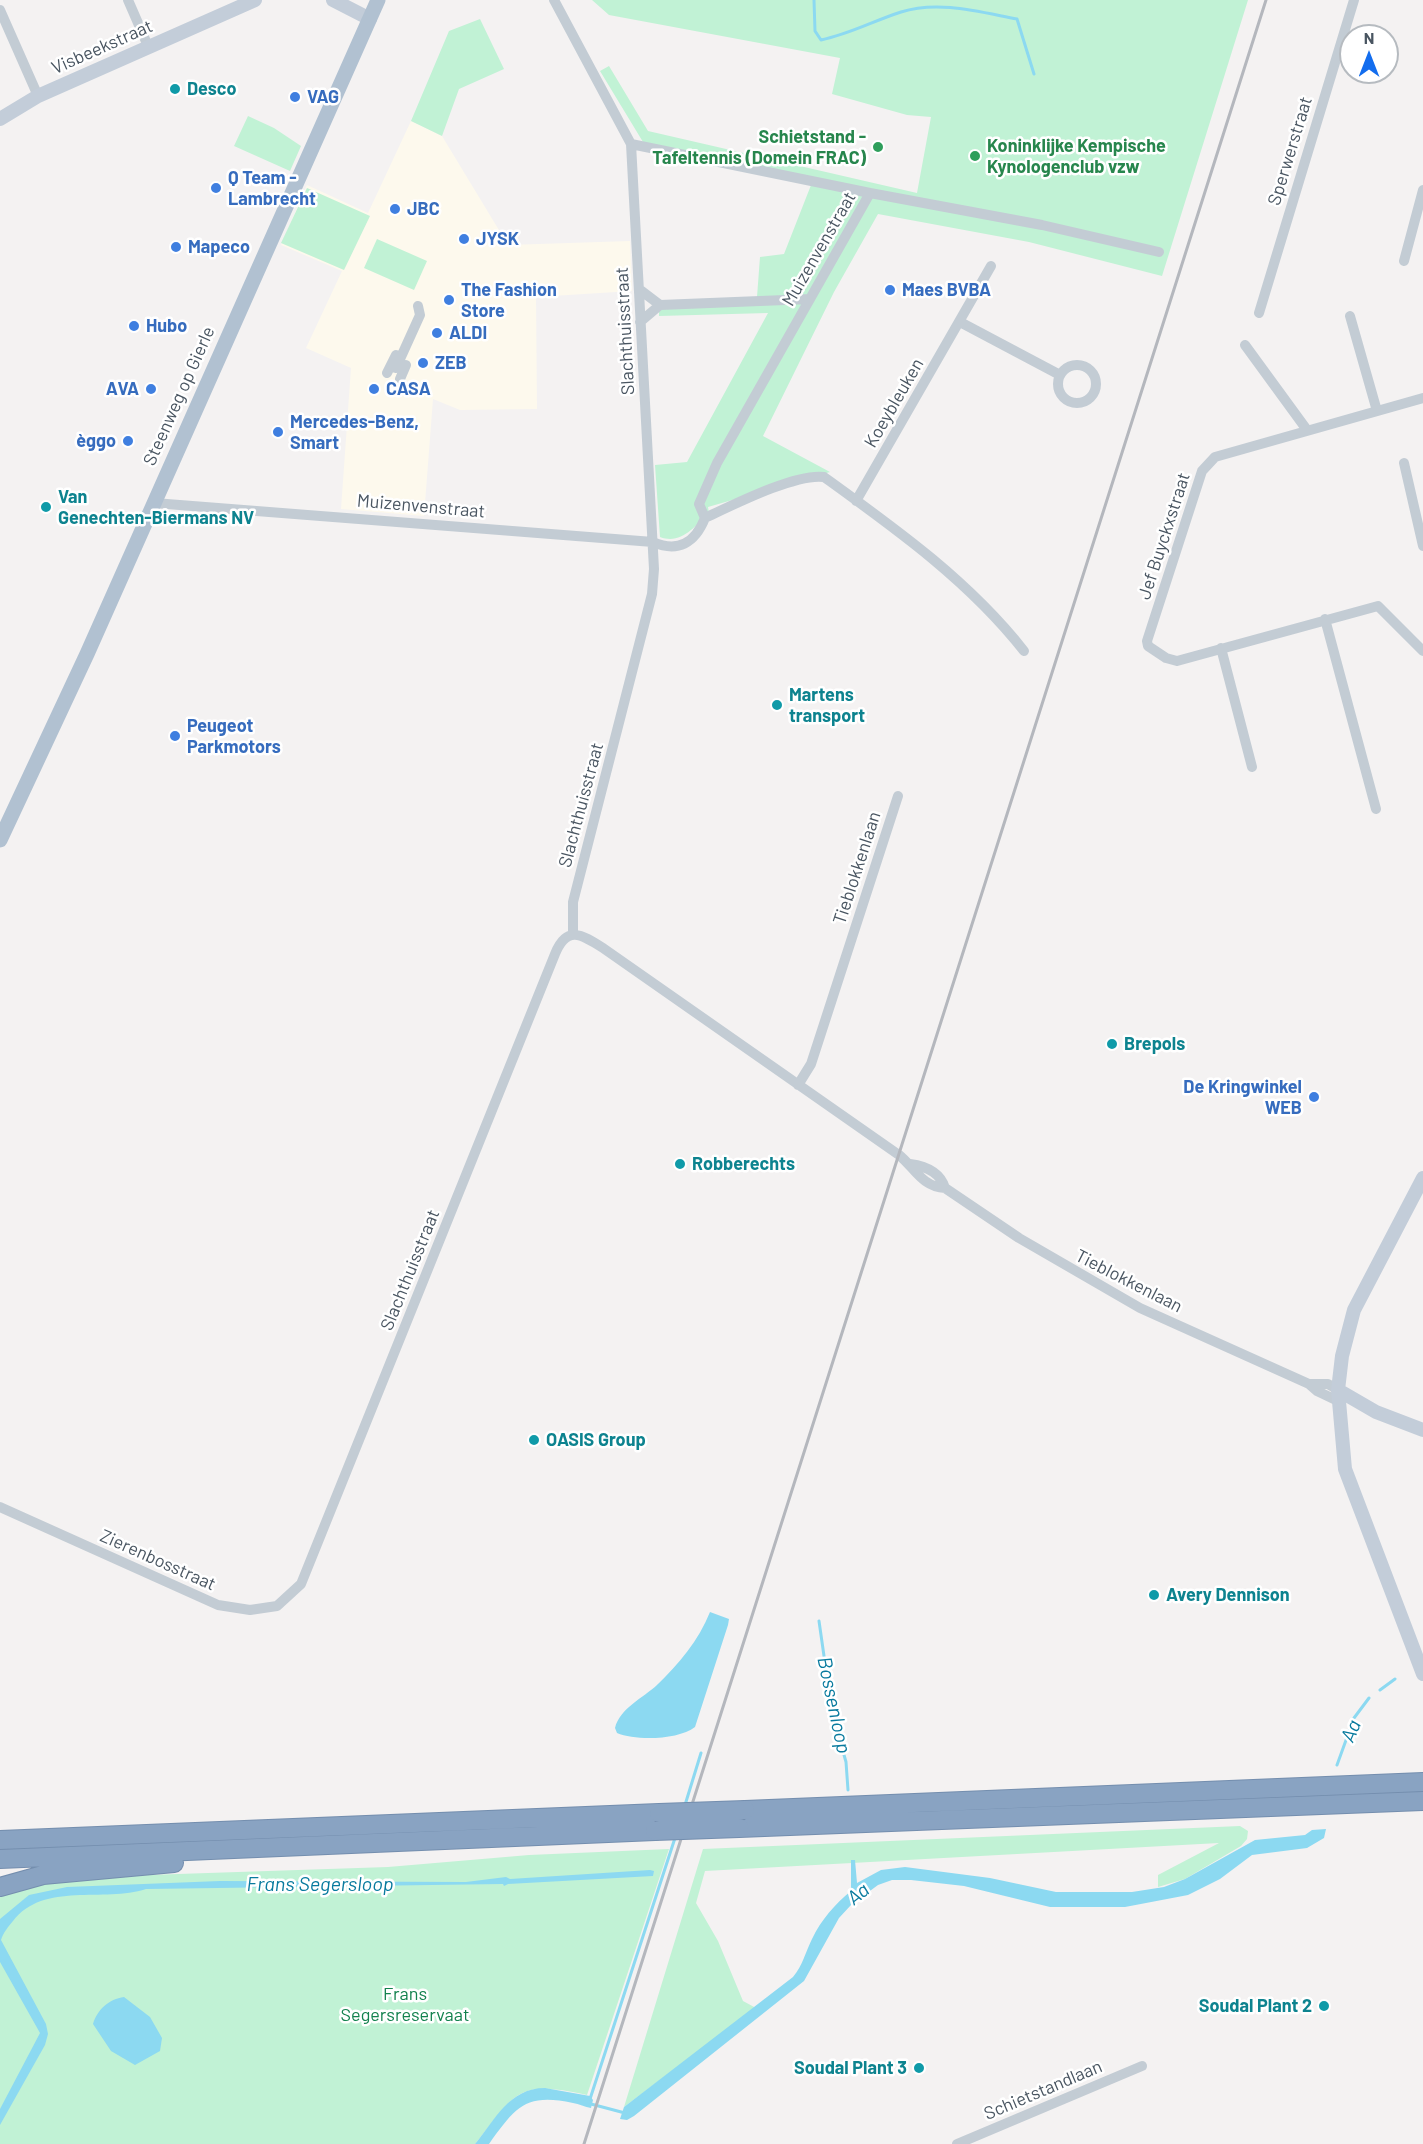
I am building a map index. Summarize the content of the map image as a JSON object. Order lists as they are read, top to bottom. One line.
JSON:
{"streets":{"main road":["Steenweg op Gierle"],"street":["Visbeekstraat","Sperwerstraat","Muizenvenstraat","Slachthuisstraat","Koeybleuken","Jef Buyckxstraat","Tieblokkenlaan","Zierenbosstraat","Schietstandlaan"]},"crossings":[["Muizenvenstraat","Slachthuisstraat"],["Muizenvenstraat","Steenweg op Gierle"],["Slachthuisstraat","Tieblokkenlaan"],["Slachthuisstraat","Zierenbosstraat"]],"water":["Bossenloop","Aa","Frans Segersloop"],"parks":["Frans Segersreservaat"],"places":["Desco","VAG","Schietstand - Tafeltennis (Domein FRAC)","Koninklijke Kempische Kynologenclub vzw","Q Team - Lambrecht","JBC","JYSK","Mapeco","Maes BVBA","The Fashion Store","Hubo","ALDI","ZEB","AVA","CASA","Mercedes-Benz, Smart","èggo","Van Genechten-Biermans NV","Martens transport","Peugeot Parkmotors","Brepols","De Kringwinkel WEB","Robberechts","OASIS Group","Avery Dennison","Soudal Plant 2","Soudal Plant 3"],"north":"top"}
